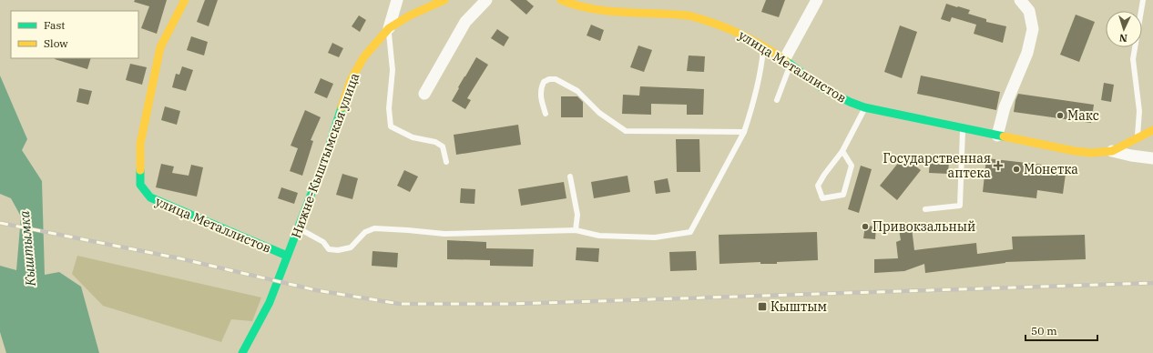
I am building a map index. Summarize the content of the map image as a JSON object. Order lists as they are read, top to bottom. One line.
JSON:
{"streets":{"main road":["улица Металлистов","Нижне-Кыштымская улица"]},"crossings":[["улица Металлистов","Нижне-Кыштымская улица"]],"water":["Кыштымка"],"places":{"other":["Макс","Монетка","Привокзальный"],"health":["Государственная аптека"],"transit":["Кыштым"]},"legend":["Fast","Slow"],"scale_bar":"50 m","north":"bottom"}
